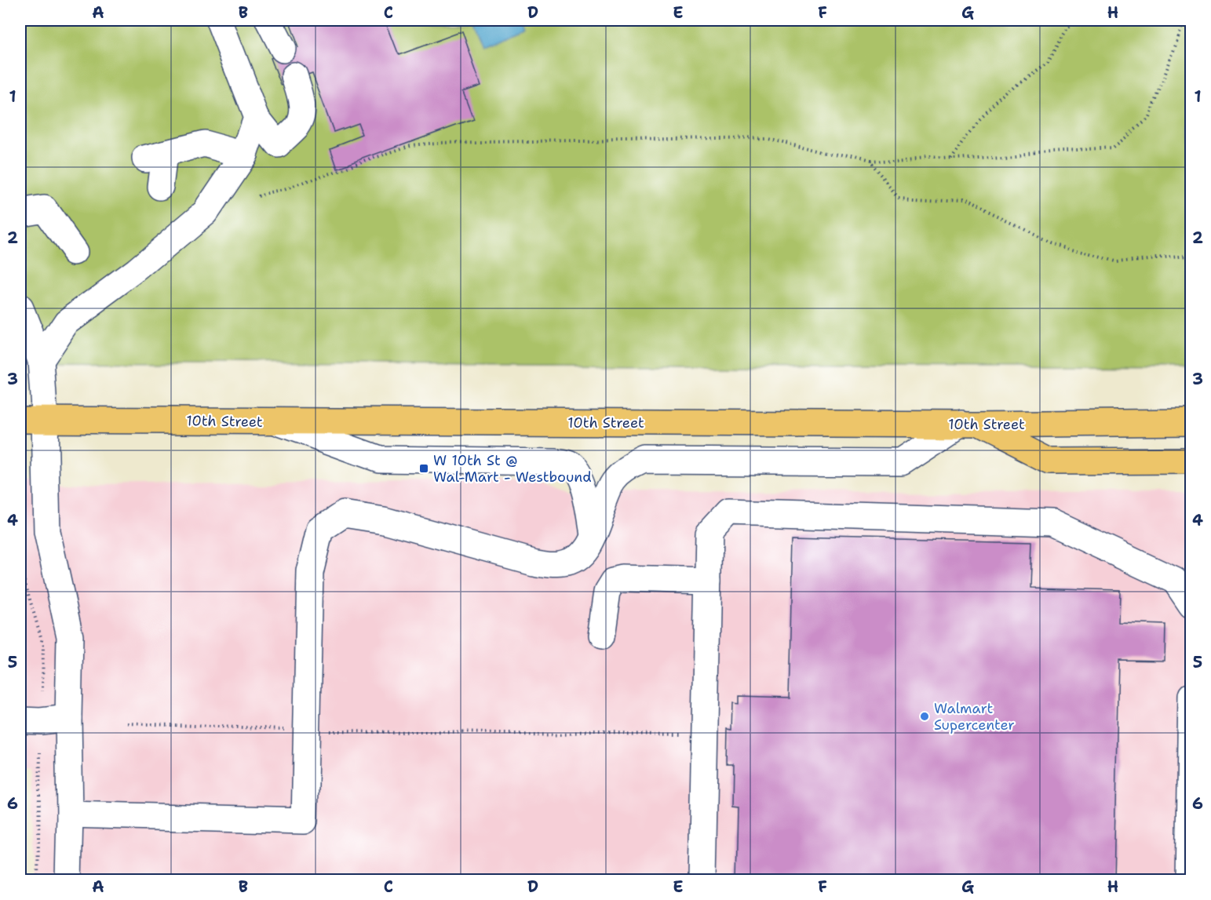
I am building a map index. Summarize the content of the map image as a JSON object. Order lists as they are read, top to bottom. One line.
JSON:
{"streets":{"main road":["10th Street"]},"places":{"transit":["W 10th St @ Wal-Mart - Westbound"],"other":["Walmart Supercenter"]},"grid":{"columns":["A","B","C","D","E","F","G","H"],"rows":["1","2","3","4","5","6"]}}
